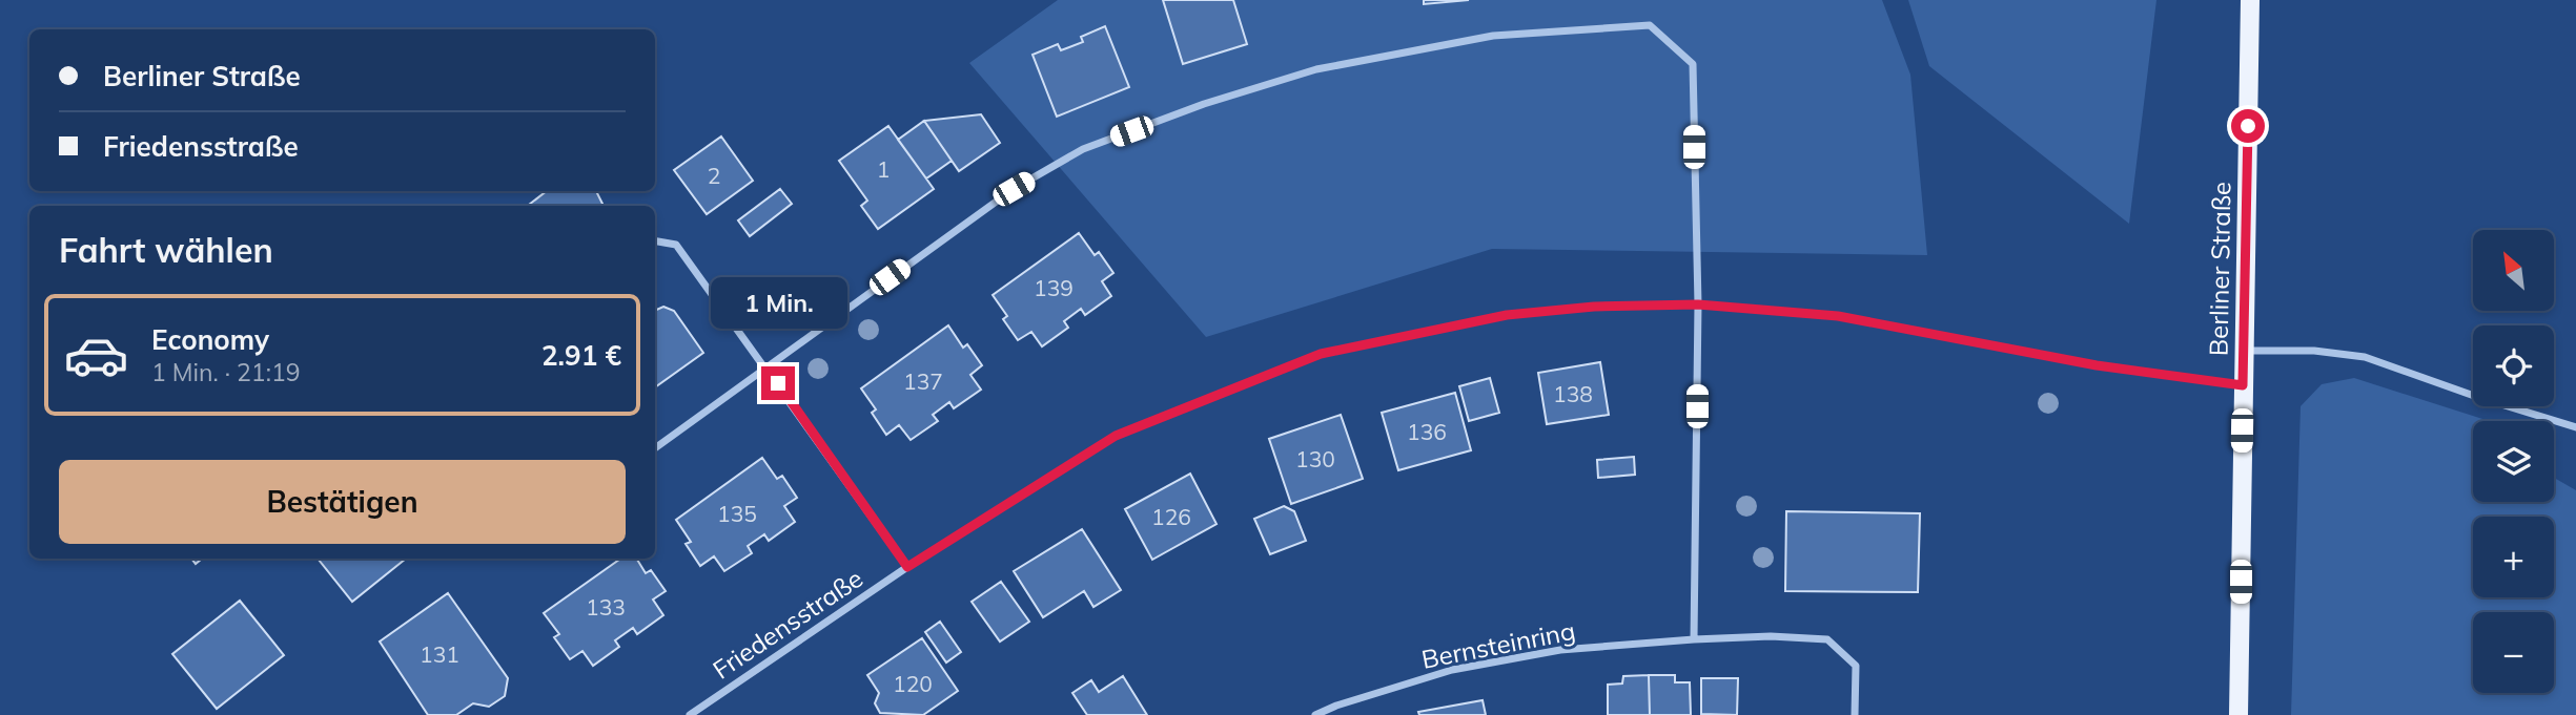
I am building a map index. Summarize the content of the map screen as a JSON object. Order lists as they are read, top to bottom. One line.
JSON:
{"streets":{"main road":["Berliner Straße"],"street":["Friedensstraße","Bernsteinring"]},"crossings":[["Berliner Straße","Friedensstraße"]],"house_numbers":["1","2","139","137","138","136","130","135","126","133","131","120"],"north":"top left","page":{"banner":["Berliner Straße","Friedensstraße"],"heading":"Fahrt wählen","map_buttons":["+","−"],"bubble":"1 Min.","list":[{"name":"Economy","note":"1 Min. · 21:19","value":"2.91 €"}],"buttons":"Bestätigen"}}
